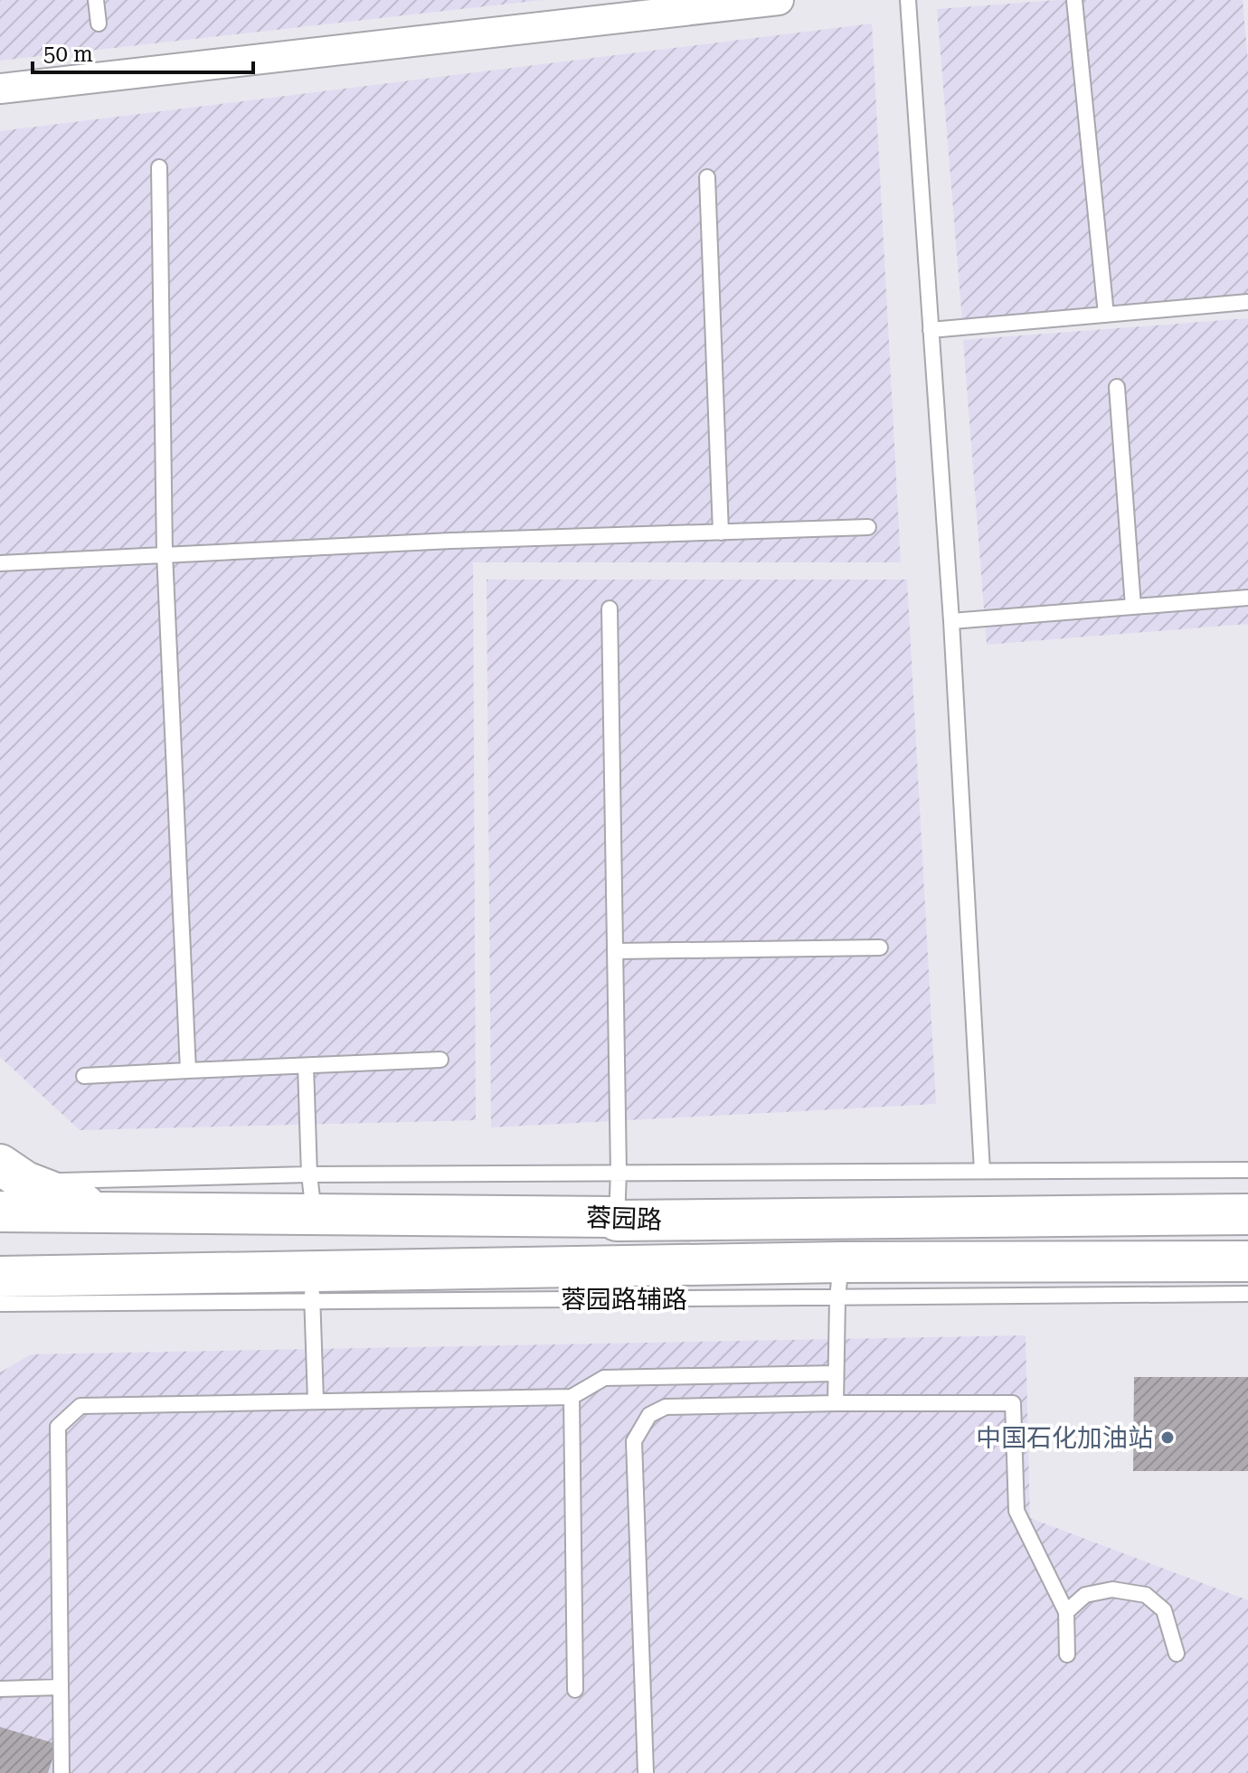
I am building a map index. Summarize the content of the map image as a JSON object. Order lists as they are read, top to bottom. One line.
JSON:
{"streets":{"street":["蓉园路"]},"places":["中国石化加油站"],"scale_bar":"50 m"}
